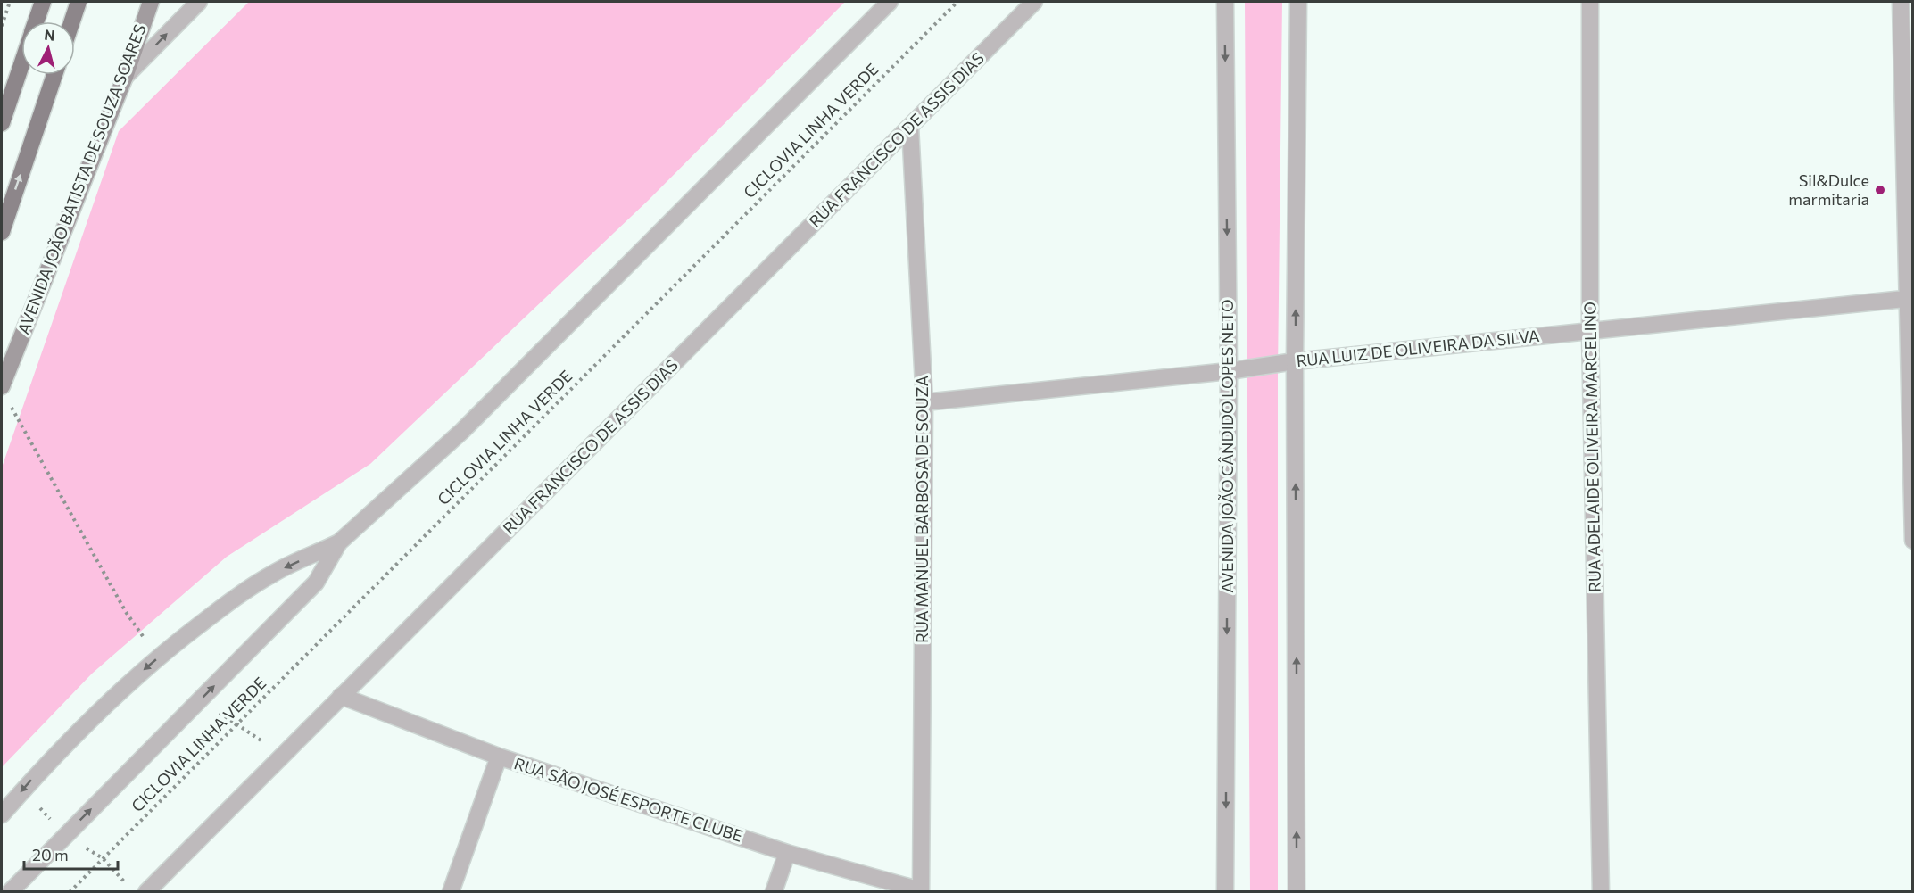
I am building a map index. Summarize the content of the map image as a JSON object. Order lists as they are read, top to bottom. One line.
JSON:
{"streets":{"main road":["AVENIDA JOÃO BATISTA DE SOUZA SOARES"],"street":["RUA FRANCISCO DE ASSIS DIAS","RUA LUIZ DE OLIVEIRA DA SILVA","AVENIDA JOÃO CÂNDIDO LOPES NETO","RUA ADELAIDE OLIVEIRA MARCELINO","RUA MANUEL BARBOSA DE SOUZA","RUA SÃO JOSÉ ESPORTE CLUBE"],"path":["CICLOVIA LINHA VERDE"]},"crossings":[["RUA FRANCISCO DE ASSIS DIAS","RUA MANUEL BARBOSA DE SOUZA"],["RUA FRANCISCO DE ASSIS DIAS","RUA SÃO JOSÉ ESPORTE CLUBE"],["RUA LUIZ DE OLIVEIRA DA SILVA","AVENIDA JOÃO CÂNDIDO LOPES NETO"],["RUA LUIZ DE OLIVEIRA DA SILVA","RUA ADELAIDE OLIVEIRA MARCELINO"],["RUA LUIZ DE OLIVEIRA DA SILVA","RUA MANUEL BARBOSA DE SOUZA"],["RUA MANUEL BARBOSA DE SOUZA","RUA SÃO JOSÉ ESPORTE CLUBE"]],"places":["Sil&Dulce marmitaria"],"scale_bar":"20 m","north":"top"}
